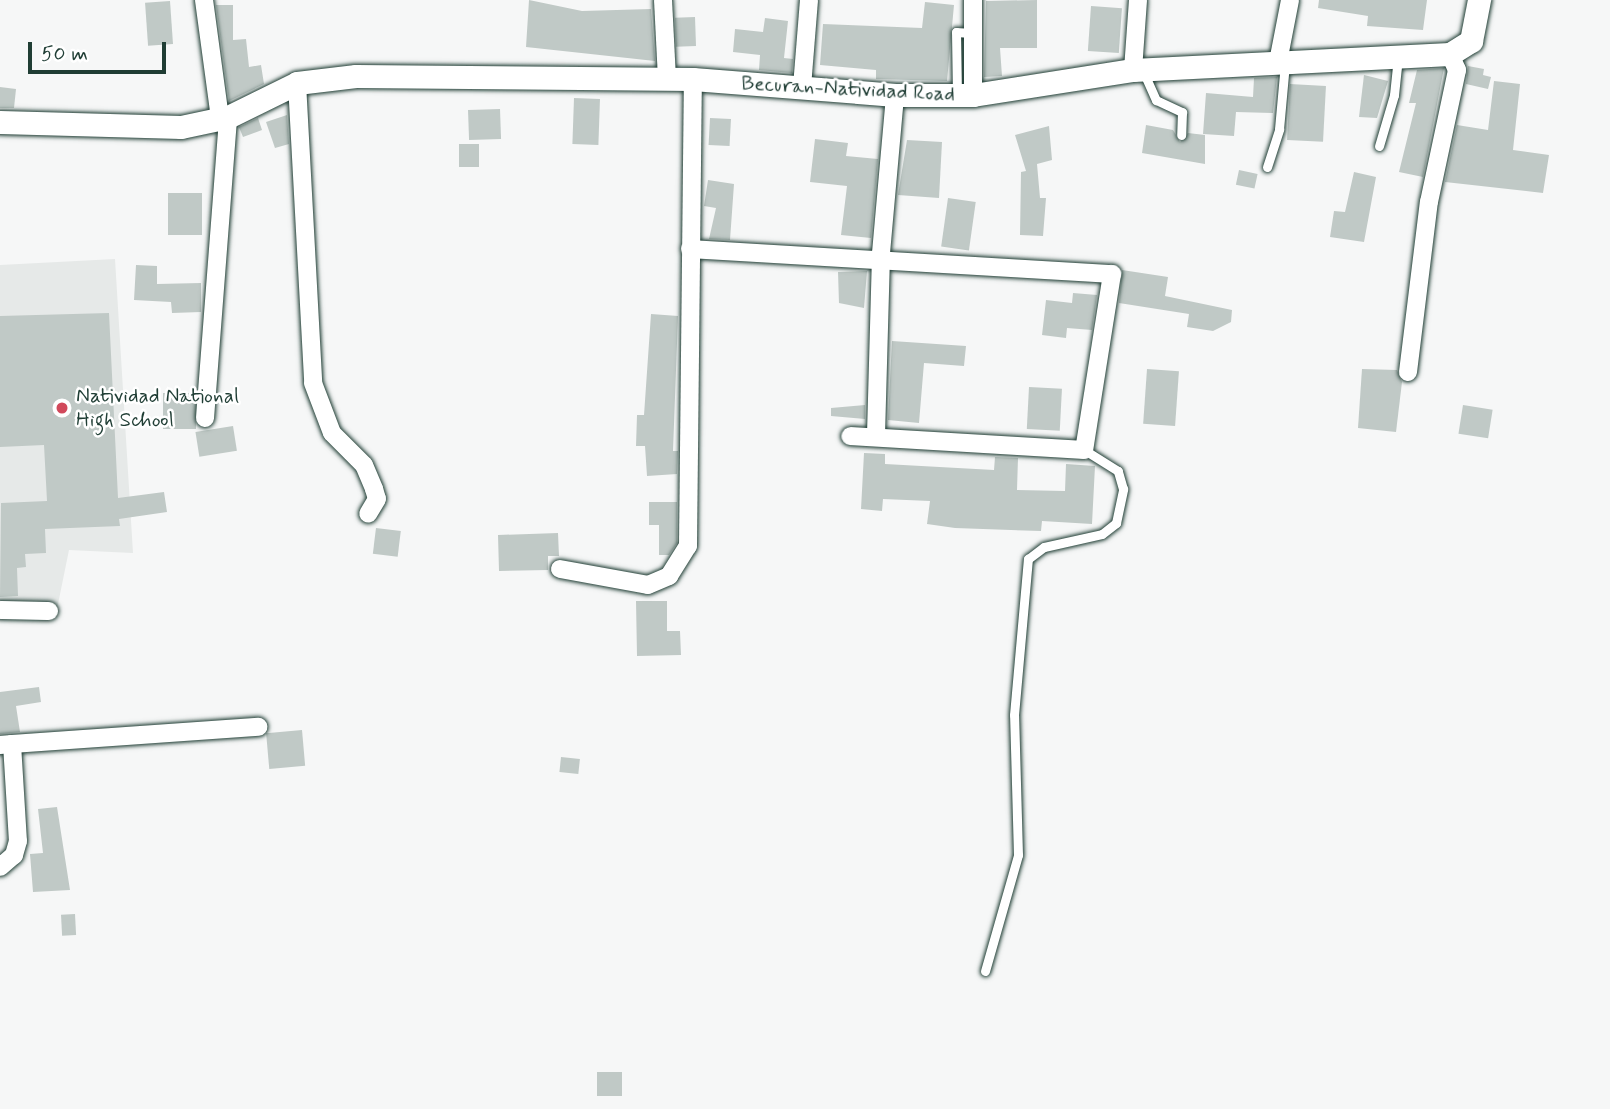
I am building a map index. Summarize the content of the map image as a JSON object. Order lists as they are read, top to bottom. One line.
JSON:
{"streets":{"street":["Becuran-Natividad Road"]},"places":["Natividad National High School"],"scale_bar":"50 m"}
